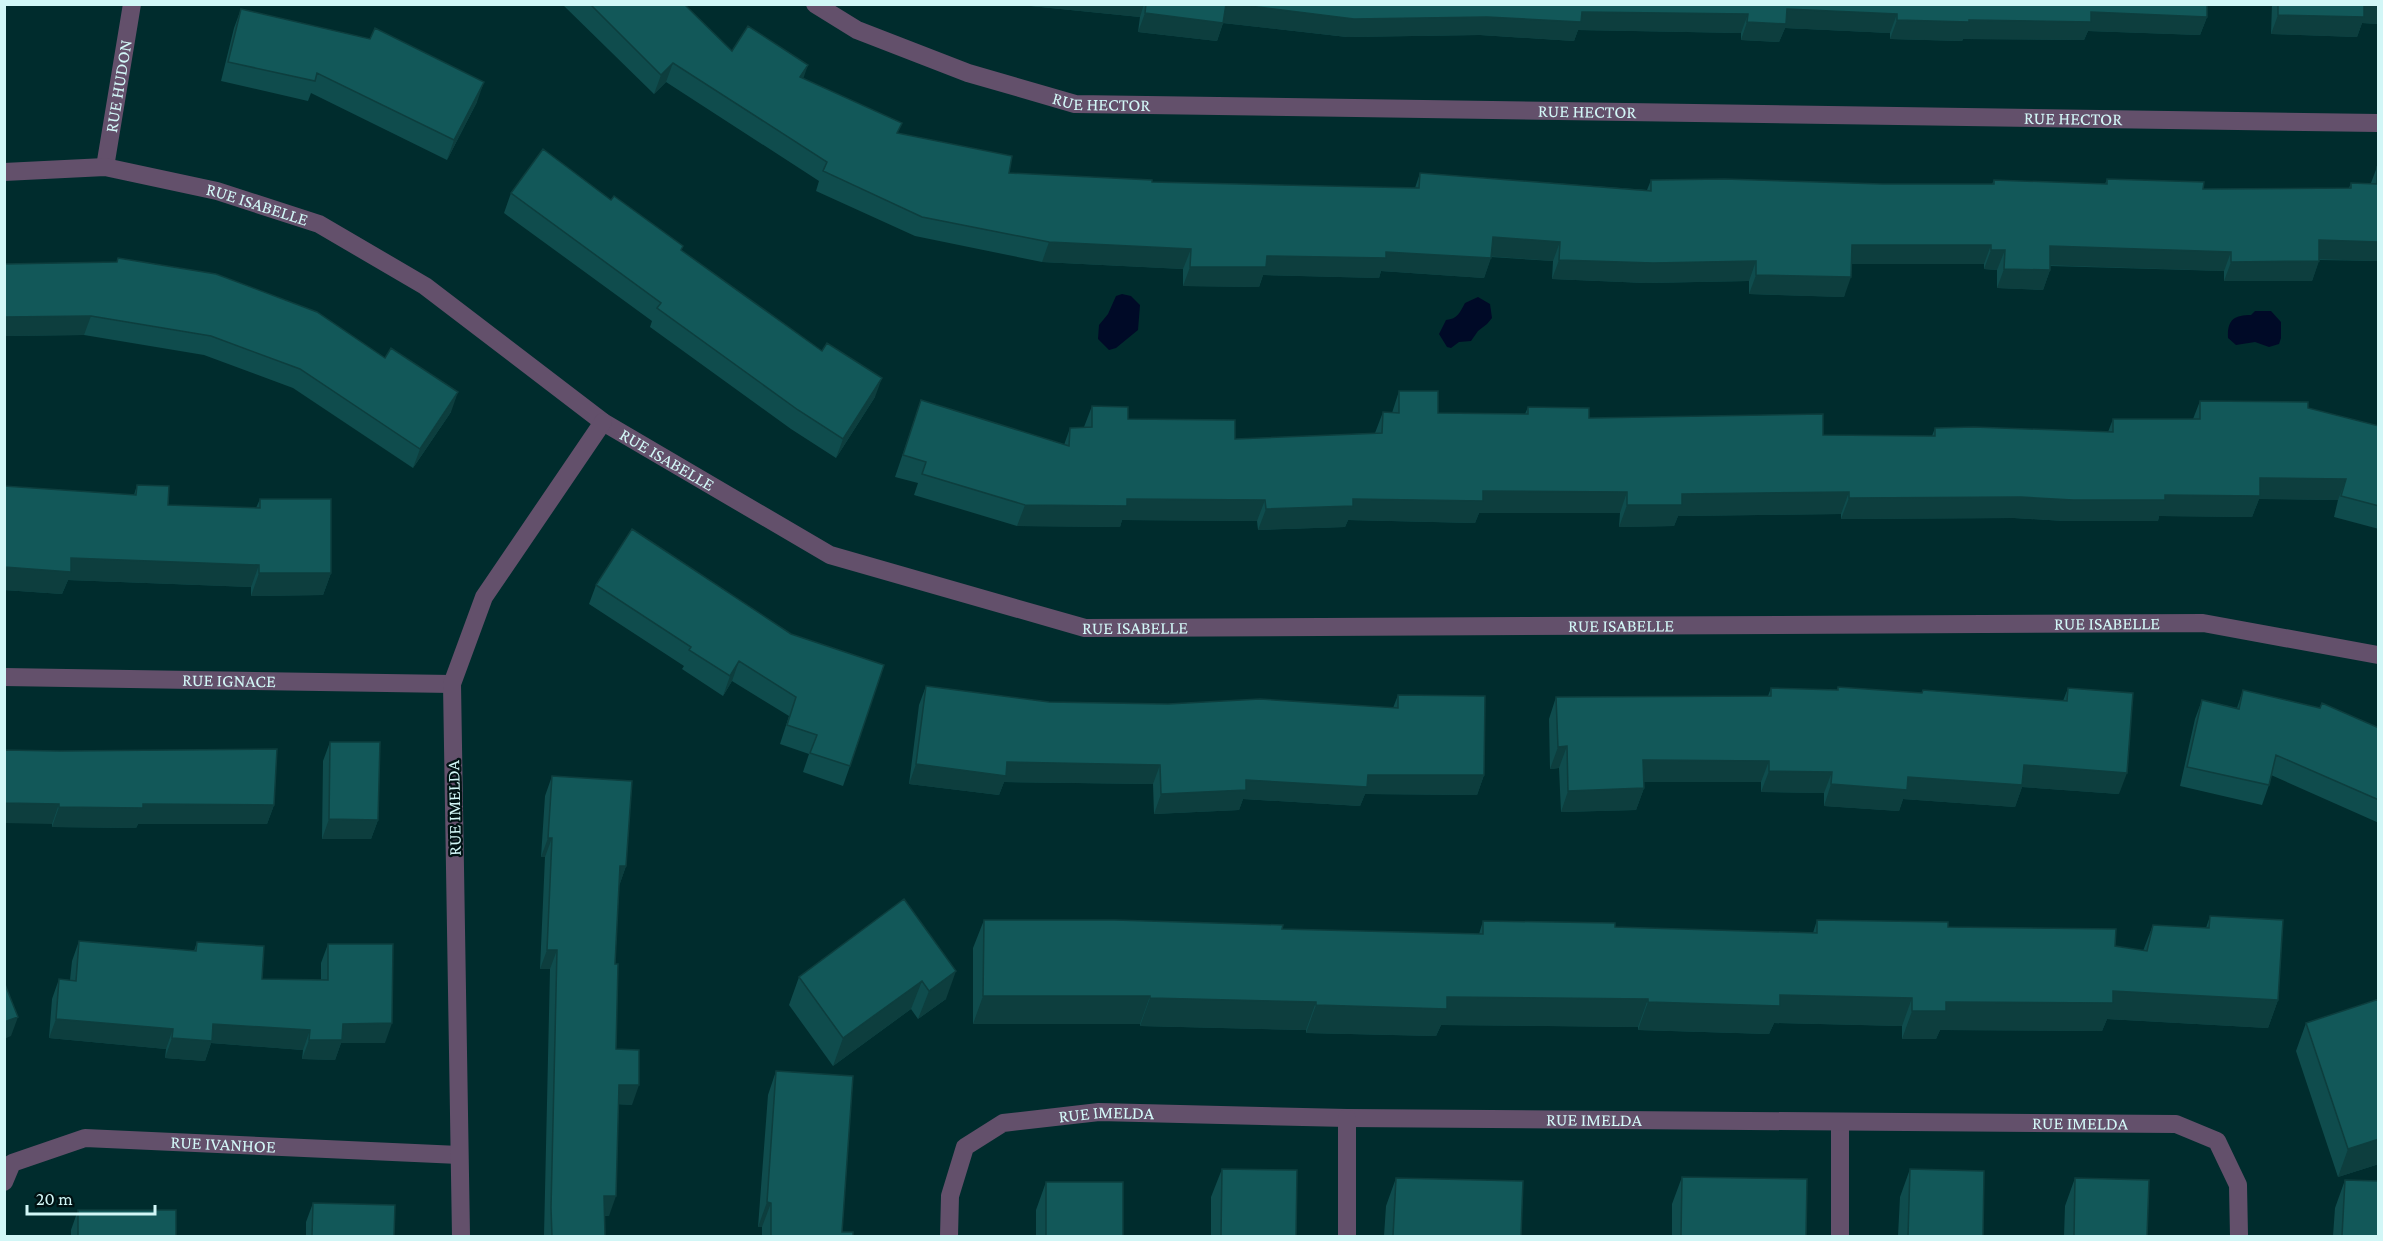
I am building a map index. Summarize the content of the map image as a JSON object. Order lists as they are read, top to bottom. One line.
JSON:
{"streets":{"street":["RUE HUDON","RUE HECTOR","RUE ISABELLE","RUE IGNACE","RUE IMELDA","RUE IVANHOE"]},"crossings":[["RUE HUDON","RUE ISABELLE"],["RUE ISABELLE","RUE IMELDA"],["RUE IGNACE","RUE IMELDA"],["RUE IMELDA","RUE IVANHOE"]],"scale_bar":"20 m"}
